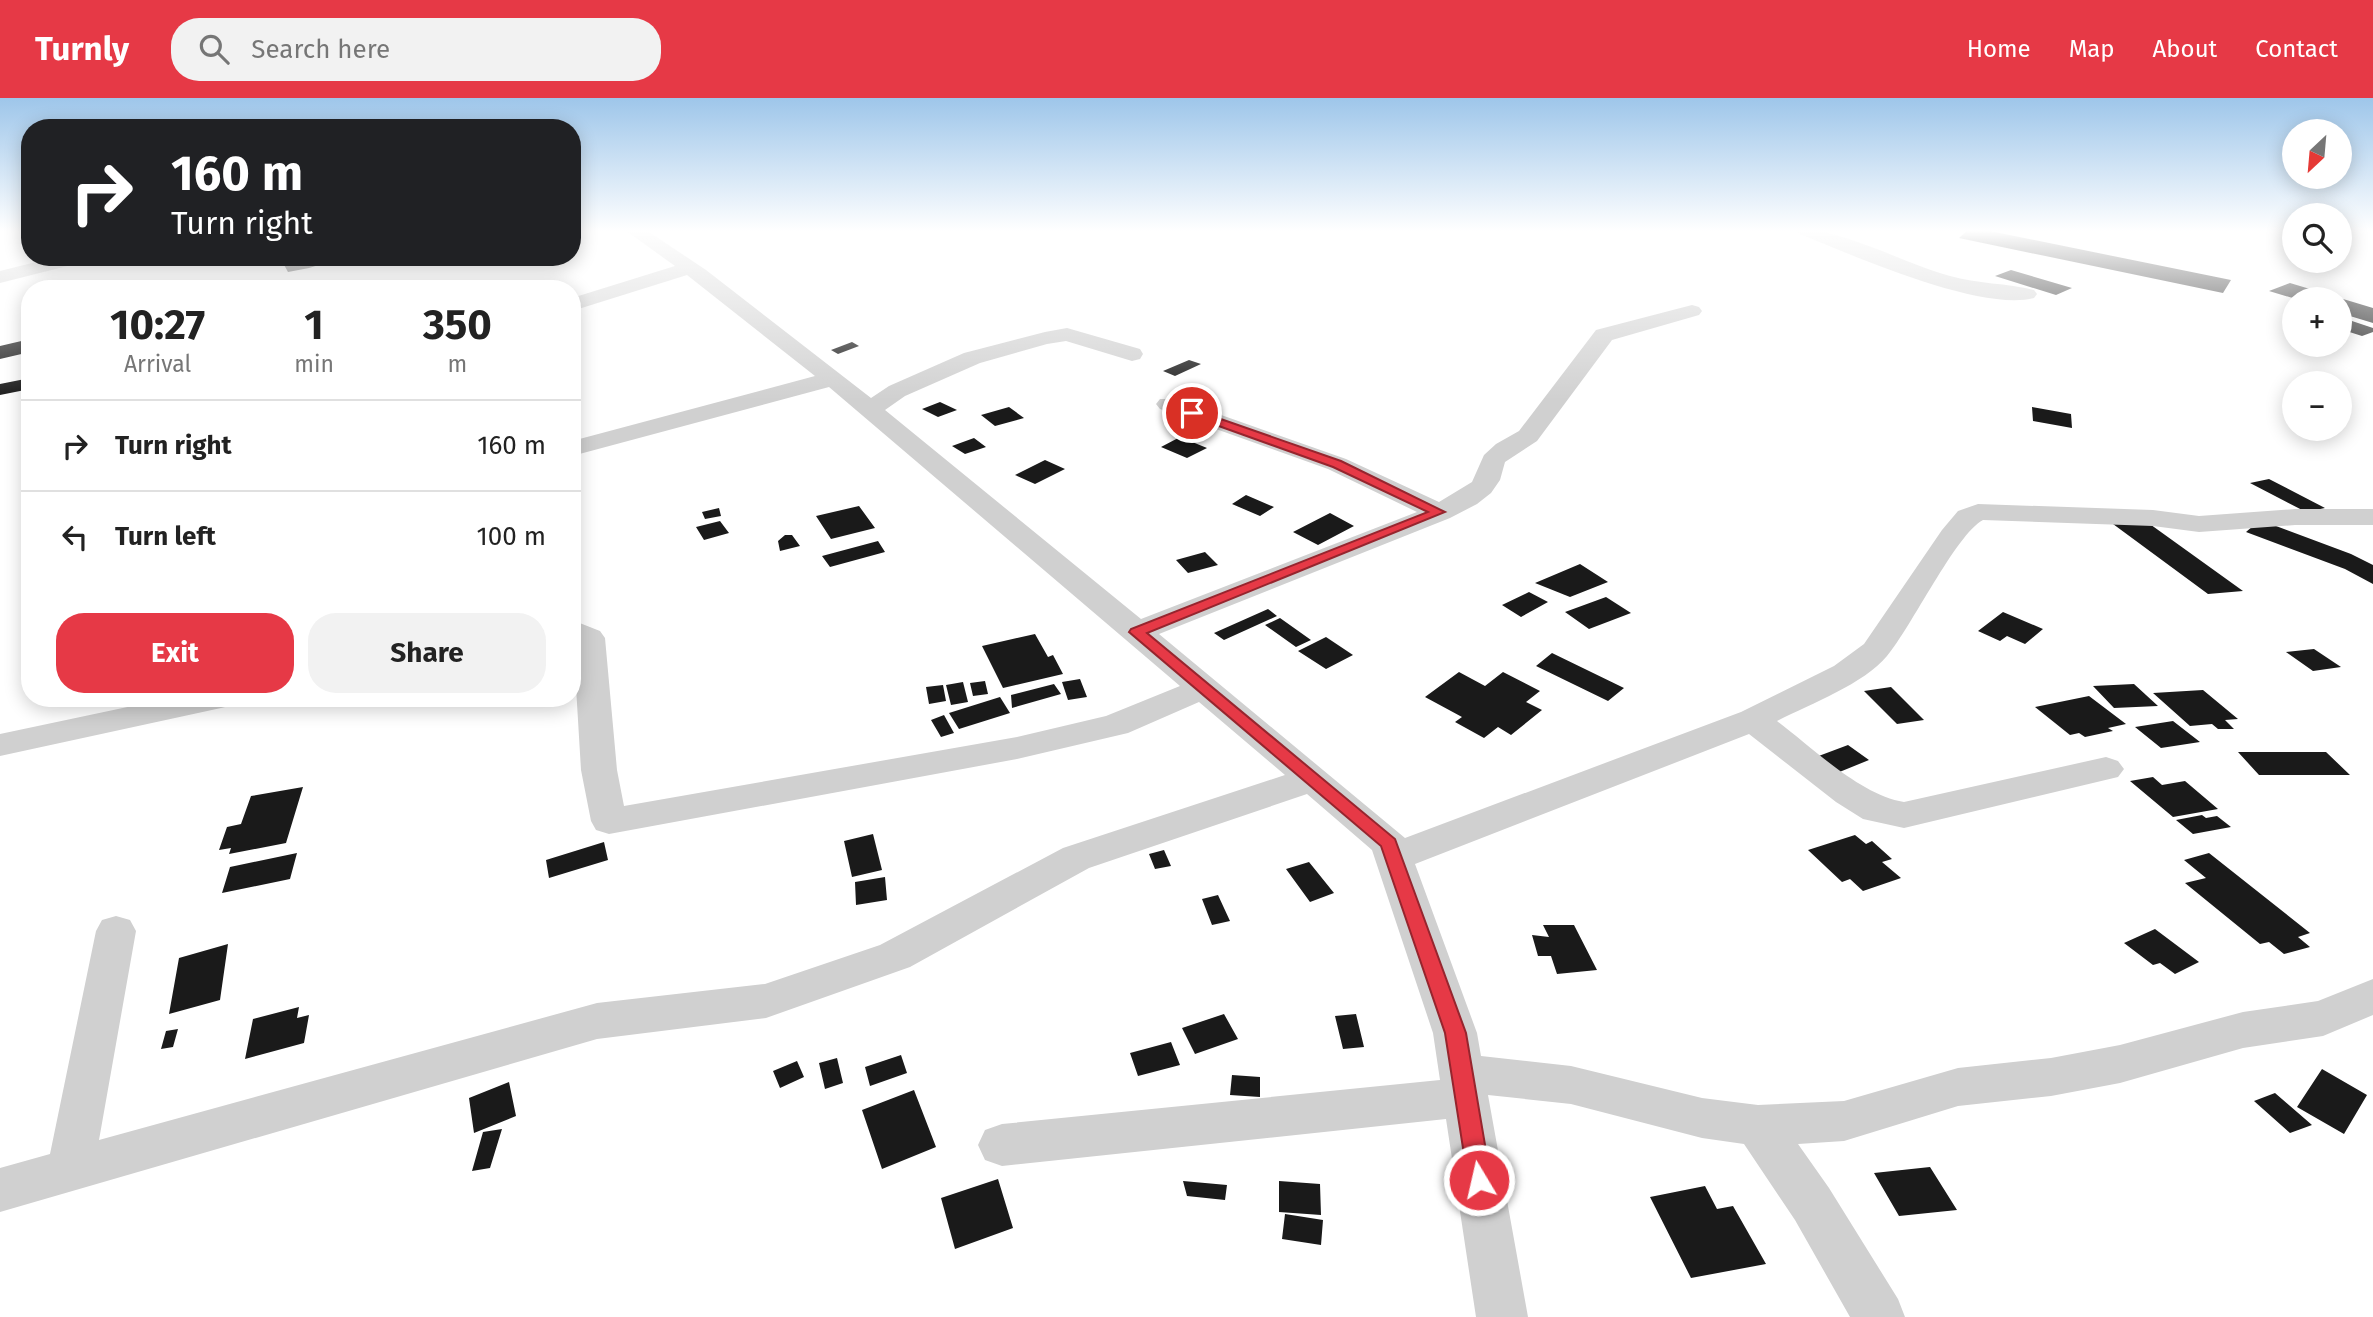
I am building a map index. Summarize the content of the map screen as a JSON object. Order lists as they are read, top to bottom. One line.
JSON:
{"north":"bottom left","page":{"header":"Turnly","search":"Search here","nav":["Home","Map","About","Contact"],"map_buttons":["+","−"],"turn":["160 m","Turn right"],"eta":["10:27","Arrival","1","min","350","m"],"list":[{"name":"Turn right","value":"160 m"},{"name":"Turn left","value":"100 m"}],"buttons":["Exit","Share"]}}
